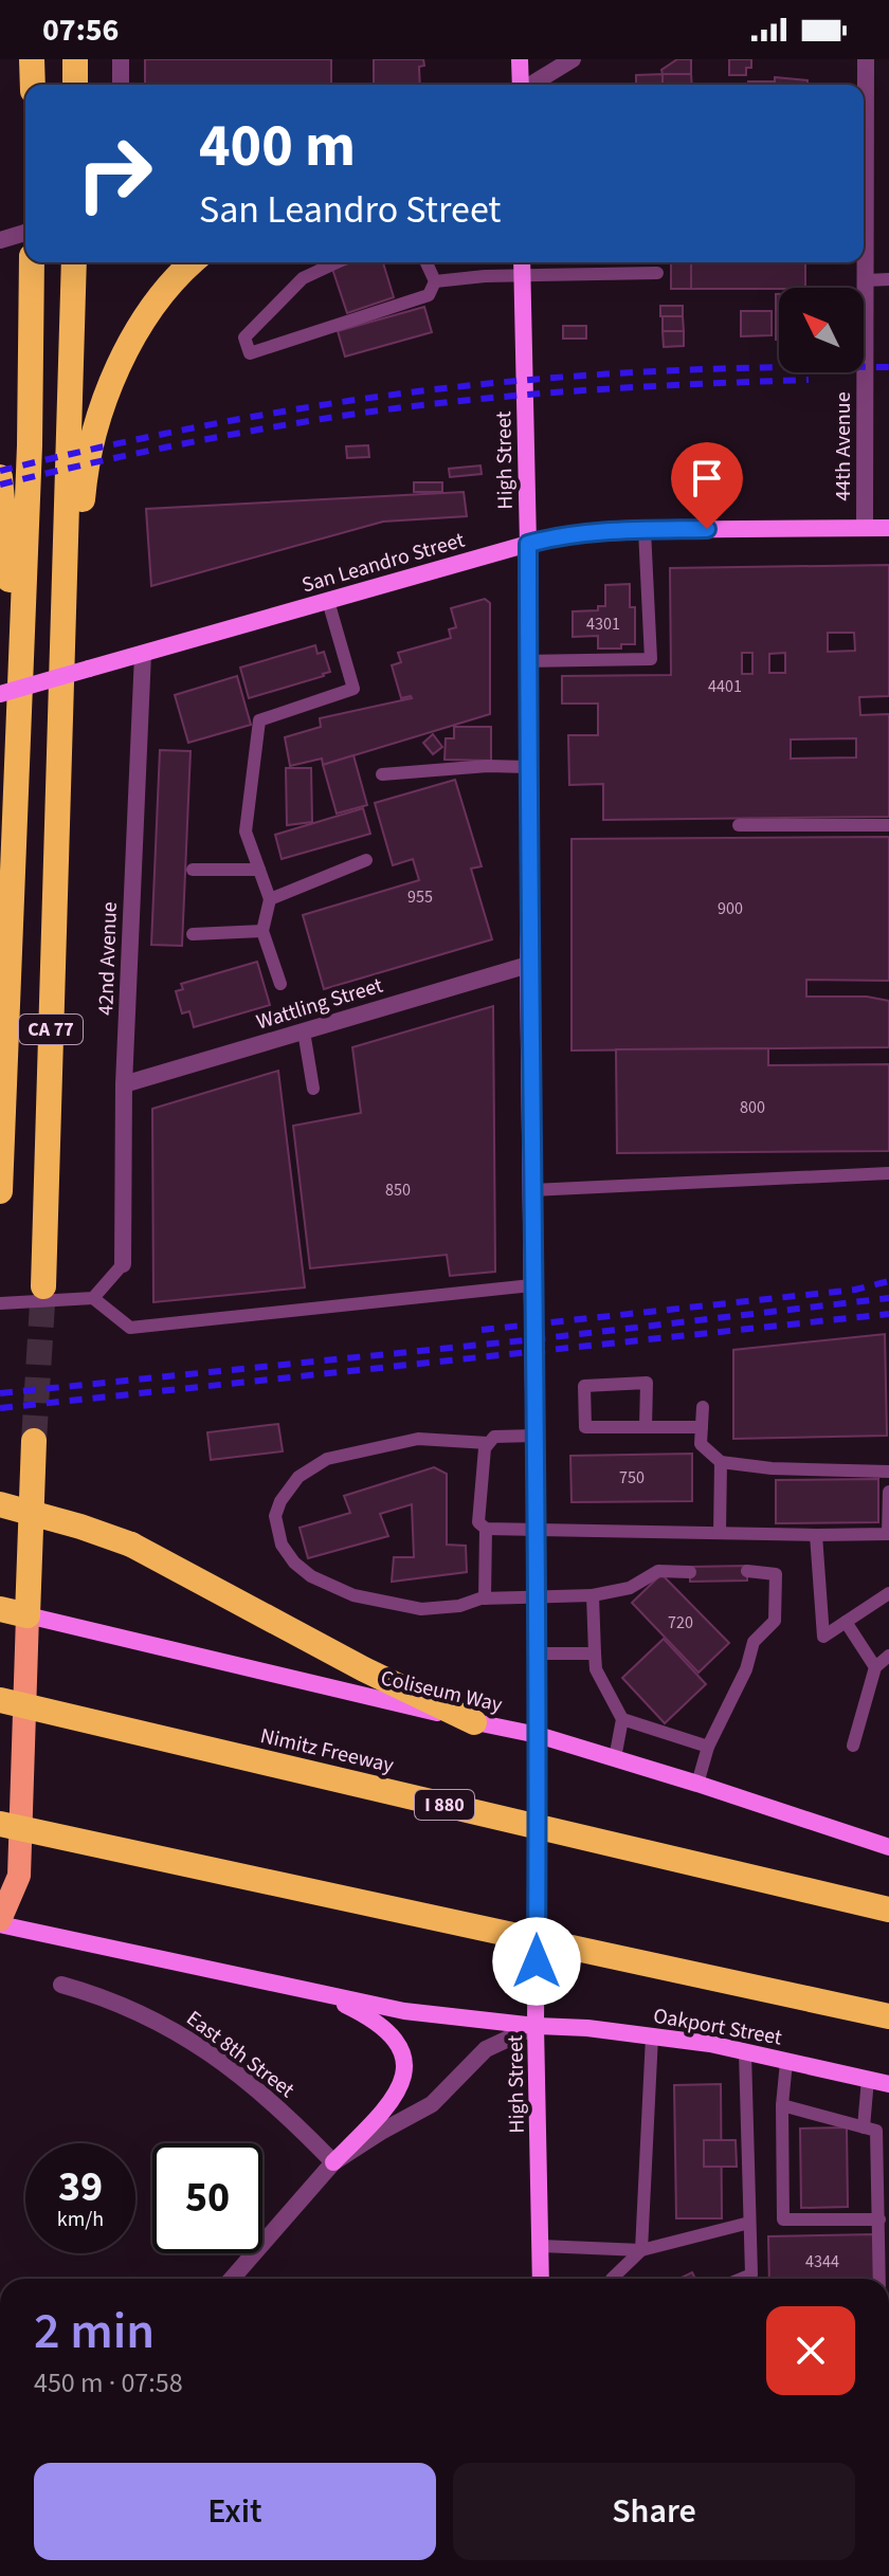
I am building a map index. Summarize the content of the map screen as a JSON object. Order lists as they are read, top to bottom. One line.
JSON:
{"streets":{"highway":["CA 77","Nimitz Freeway","I 880"],"main road":["High Street","San Leandro Street","Coliseum Way","Oakport Street"],"street":["44th Avenue","42nd Avenue","Wattling Street","East 8th Street"]},"crossings":[["44th Avenue","San Leandro Street"],["High Street","San Leandro Street"],["High Street","Wattling Street"],["High Street","Coliseum Way"],["High Street","Oakport Street"],["San Leandro Street","42nd Avenue"],["42nd Avenue","Wattling Street"]],"house_numbers":["4301","4401","955","900","800","850","750","720","4344"],"north":"top left","page":{"status":"07:56","turn":["400 m","San Leandro Street"],"speed":"39 km/h","limit":"50","heading":["2 min","450 m · 07:58"],"buttons":["Exit","Share"]}}
